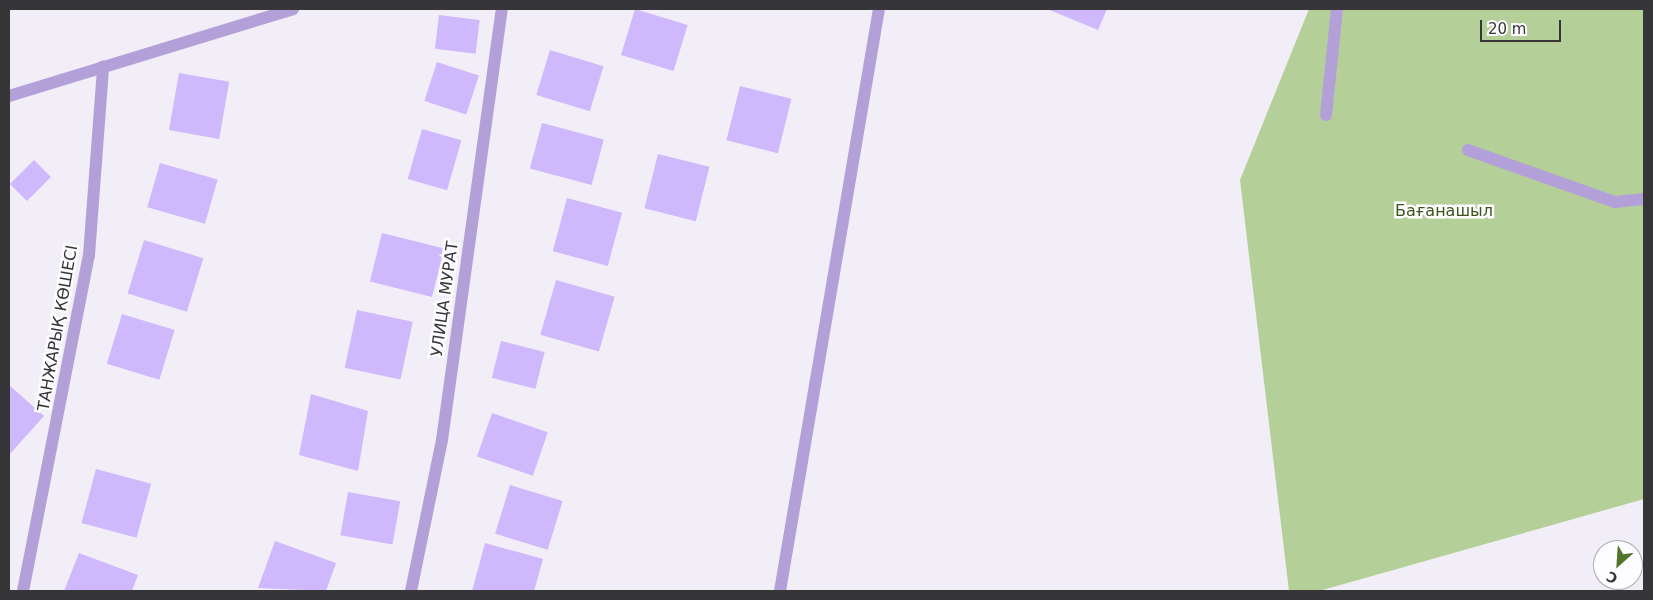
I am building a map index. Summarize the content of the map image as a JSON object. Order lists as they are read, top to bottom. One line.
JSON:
{"streets":{"street":["УЛИЦА МУРАТ","ТАНЖАРЫҚ КӨШЕСІ"]},"parks":["Бағанашыл"],"scale_bar":"20 m","north":"bottom left"}
